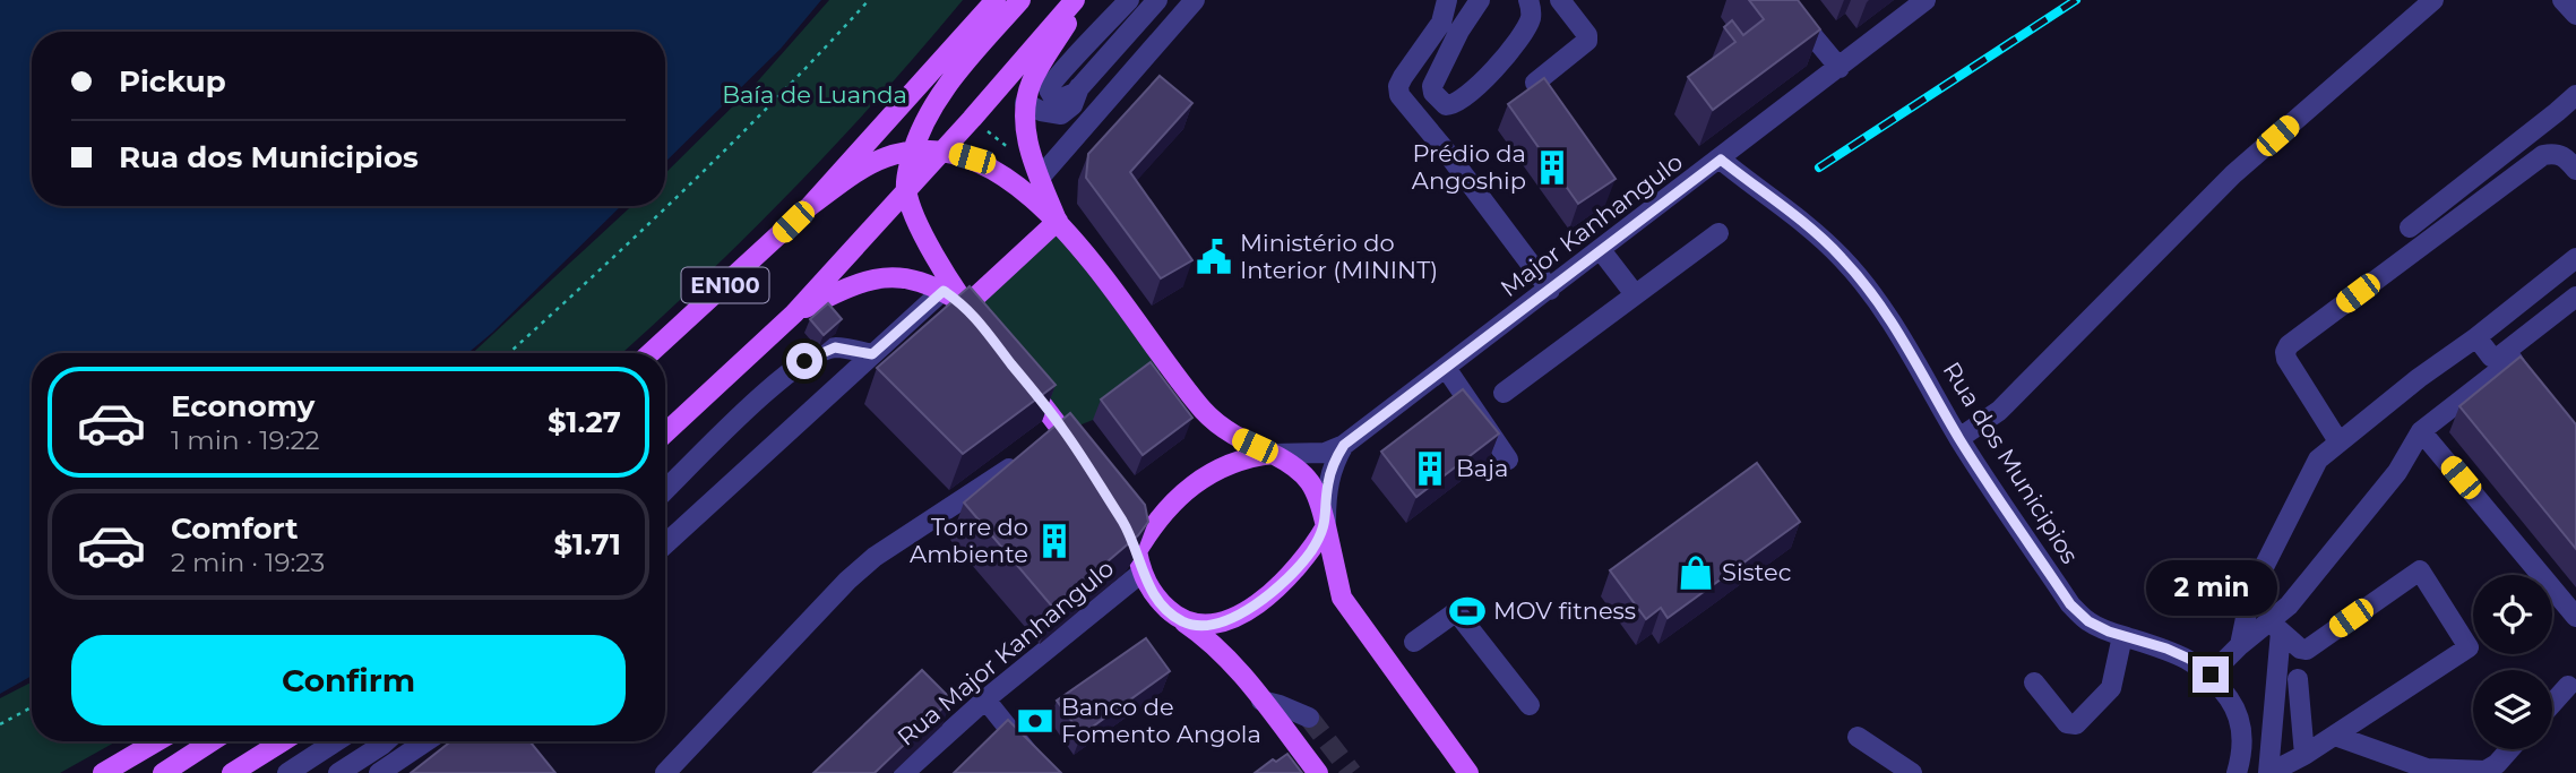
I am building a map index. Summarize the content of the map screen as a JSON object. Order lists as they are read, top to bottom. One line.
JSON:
{"streets":{"main road":["EN100"],"street":["Major Kanhangulo","Rua dos Municipios","Rua Major Kanhangulo"]},"crossings":[["Major Kanhangulo","Rua dos Municipios"],["Major Kanhangulo","Rua Major Kanhangulo"]],"parks":["Baía de Luanda"],"places":{"building":["Prédio da Angoship","Baja","Torre do Ambiente"],"public building":["Ministério do Interior (MININT)"],"shop":["Sistec"],"sports":["MOV fitness"],"bank":["Banco de Fomento Angola"]},"page":{"banner":["Pickup","Rua dos Municipios"],"list":[{"name":"Economy","note":"1 min · 19:22","value":"$1.27"},{"name":"Comfort","note":"2 min · 19:23","value":"$1.71"}],"bubble":"2 min","buttons":"Confirm"}}
